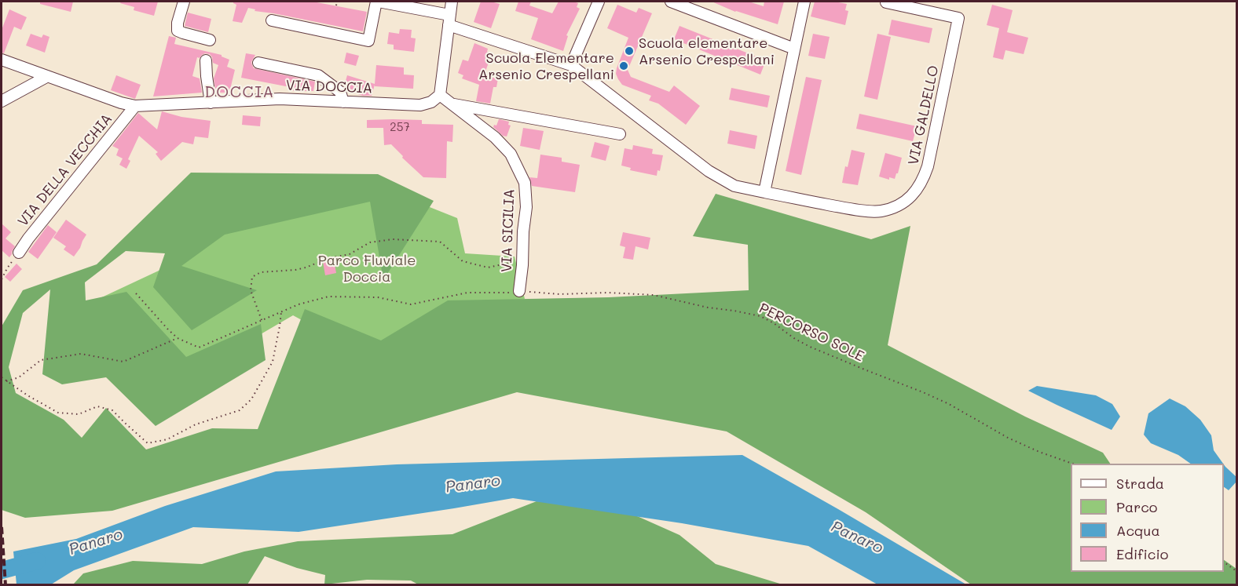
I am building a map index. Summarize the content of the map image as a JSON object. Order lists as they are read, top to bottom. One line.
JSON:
{"streets":{"street":["VIA DOCCIA","VIA GALDELLO","VIA DELLA VECCHIA","VIA SICILIA"],"path":["PERCORSO SOLE"]},"crossings":[["VIA DOCCIA","VIA DELLA VECCHIA"],["VIA DOCCIA","VIA SICILIA"],["VIA SICILIA","PERCORSO SOLE"]],"districts":["DOCCIA"],"water":["Panaro"],"parks":["Parco Fluviale Doccia"],"places":["Scuola elementare Arsenio Crespellani","Scuola Elementare Arsenio Crespellani"],"house_numbers":["257"],"legend":["Strada","Parco","Acqua","Edificio"]}
